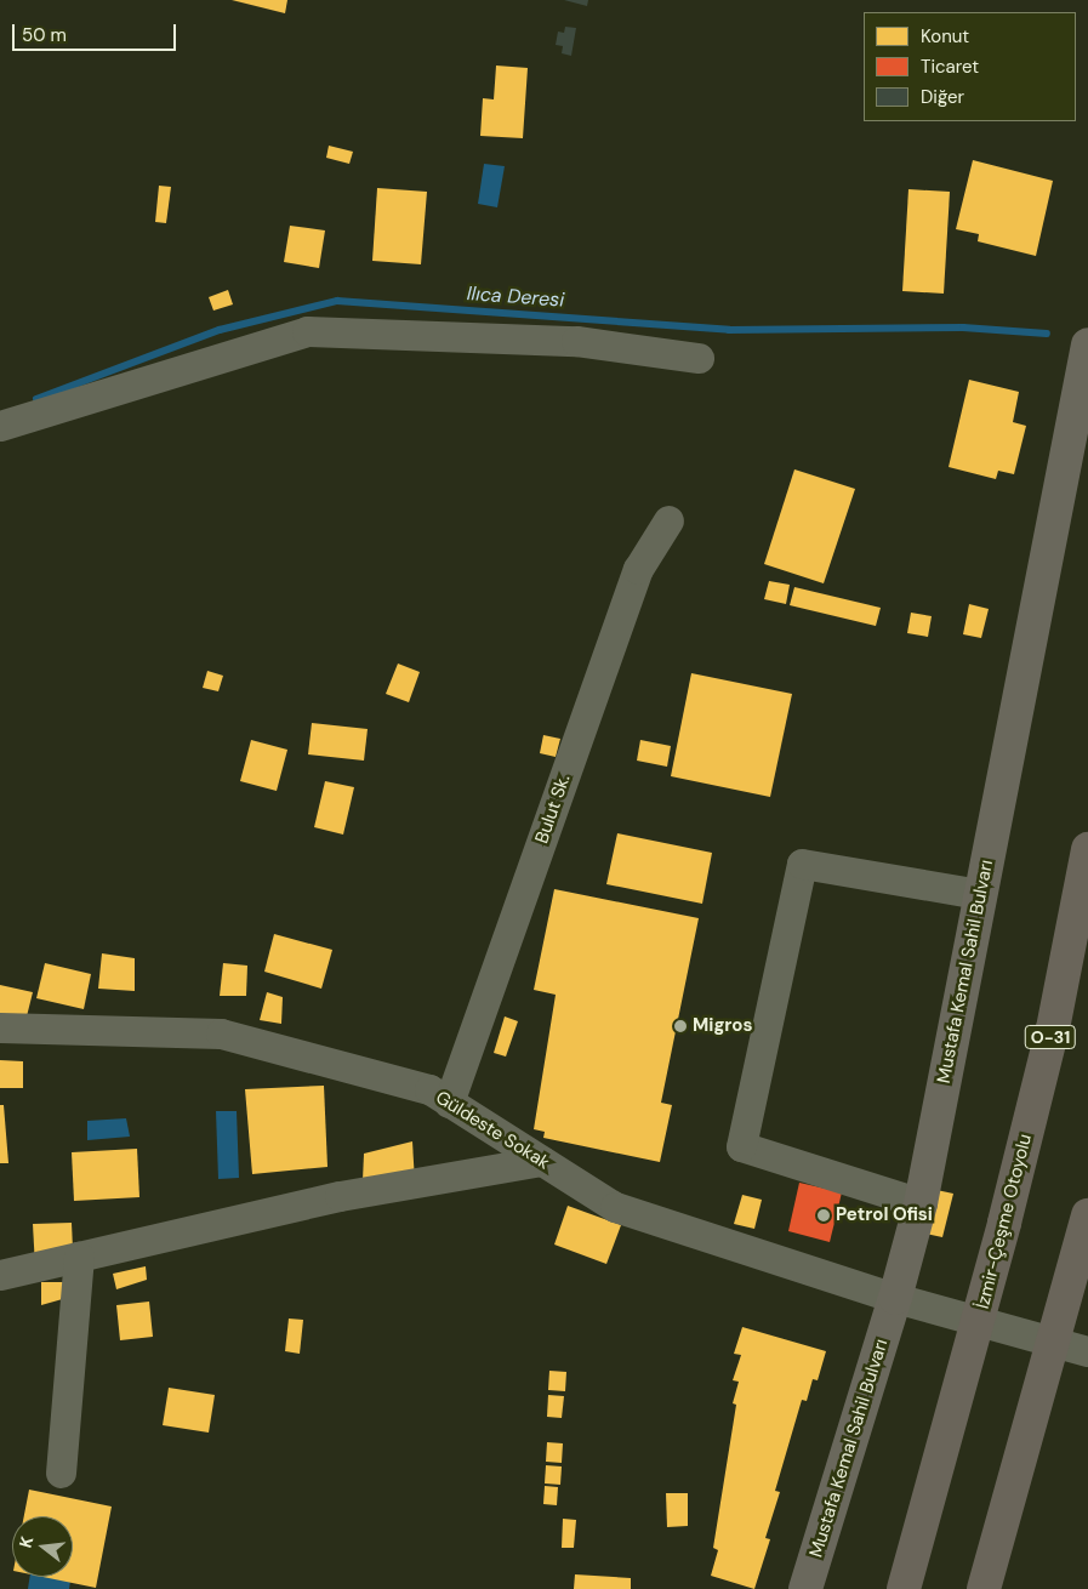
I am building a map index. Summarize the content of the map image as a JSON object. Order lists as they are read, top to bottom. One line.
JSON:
{"streets":{"highway":["O-31","İzmir-Çeşme Otoyolu"],"main road":["Mustafa Kemal Sahil Bulvarı"],"street":["Bulut Sk.","Güldeste Sokak"]},"crossings":[["Bulut Sk.","Güldeste Sokak"],["Mustafa Kemal Sahil Bulvarı","Güldeste Sokak"]],"water":["Ilıca Deresi"],"places":["Migros","Petrol Ofisi"],"legend":["Konut","Ticaret","Diğer"],"scale_bar":"50 m","north":"left"}
